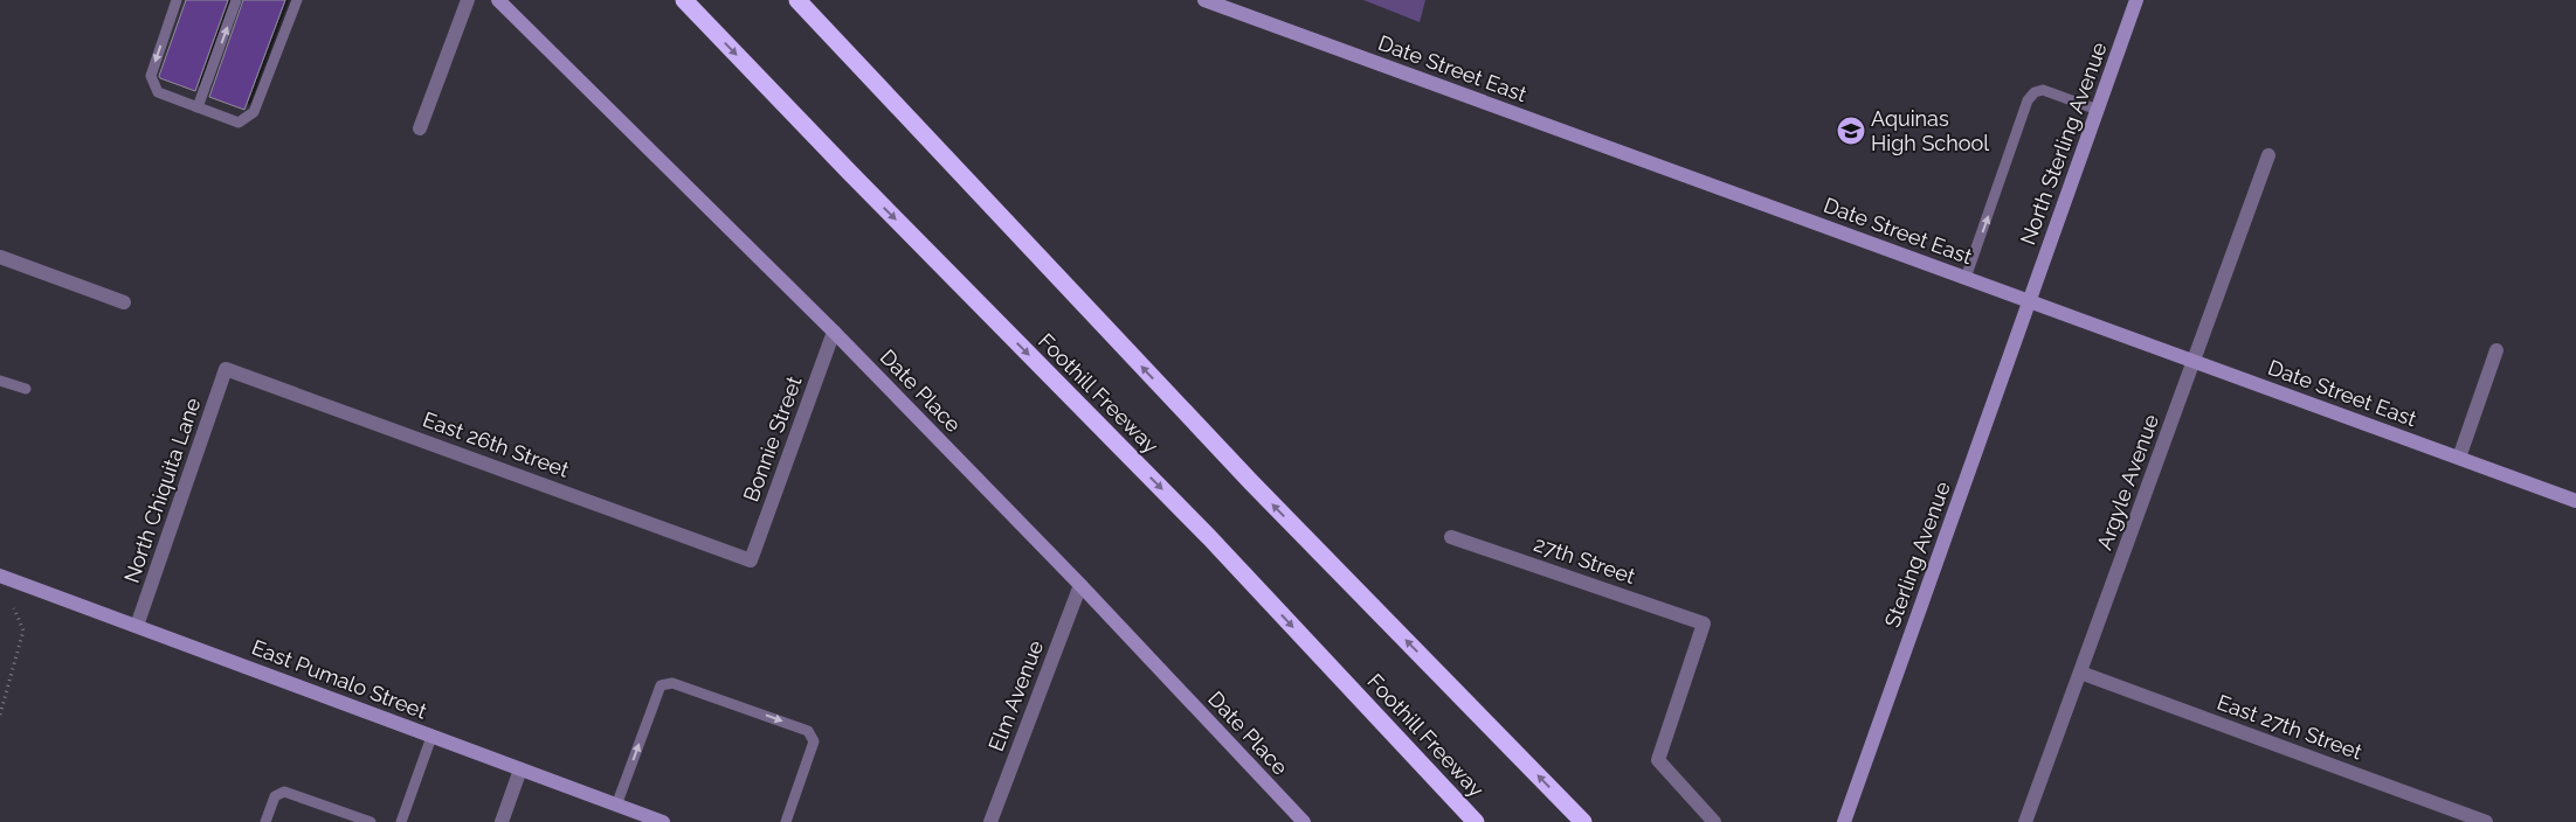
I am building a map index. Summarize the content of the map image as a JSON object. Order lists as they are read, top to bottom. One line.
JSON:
{"streets":{"highway":["Foothill Freeway"],"street":["Date Street East","North Sterling Avenue","Date Place","Bonnie Street","East 26th Street","Argyle Avenue","North Chiquita Lane","Sterling Avenue","27th Street","East Pumalo Street","Elm Avenue","East 27th Street"]},"crossings":[["Date Street East","North Sterling Avenue"],["Date Street East","Argyle Avenue"],["Date Street East","Sterling Avenue"],["North Sterling Avenue","Sterling Avenue"],["Date Place","Bonnie Street"],["Date Place","Elm Avenue"],["Bonnie Street","East 26th Street"],["East 26th Street","North Chiquita Lane"],["Argyle Avenue","East 27th Street"],["North Chiquita Lane","East Pumalo Street"]],"places":{"school or university":["Aquinas High School"]}}
